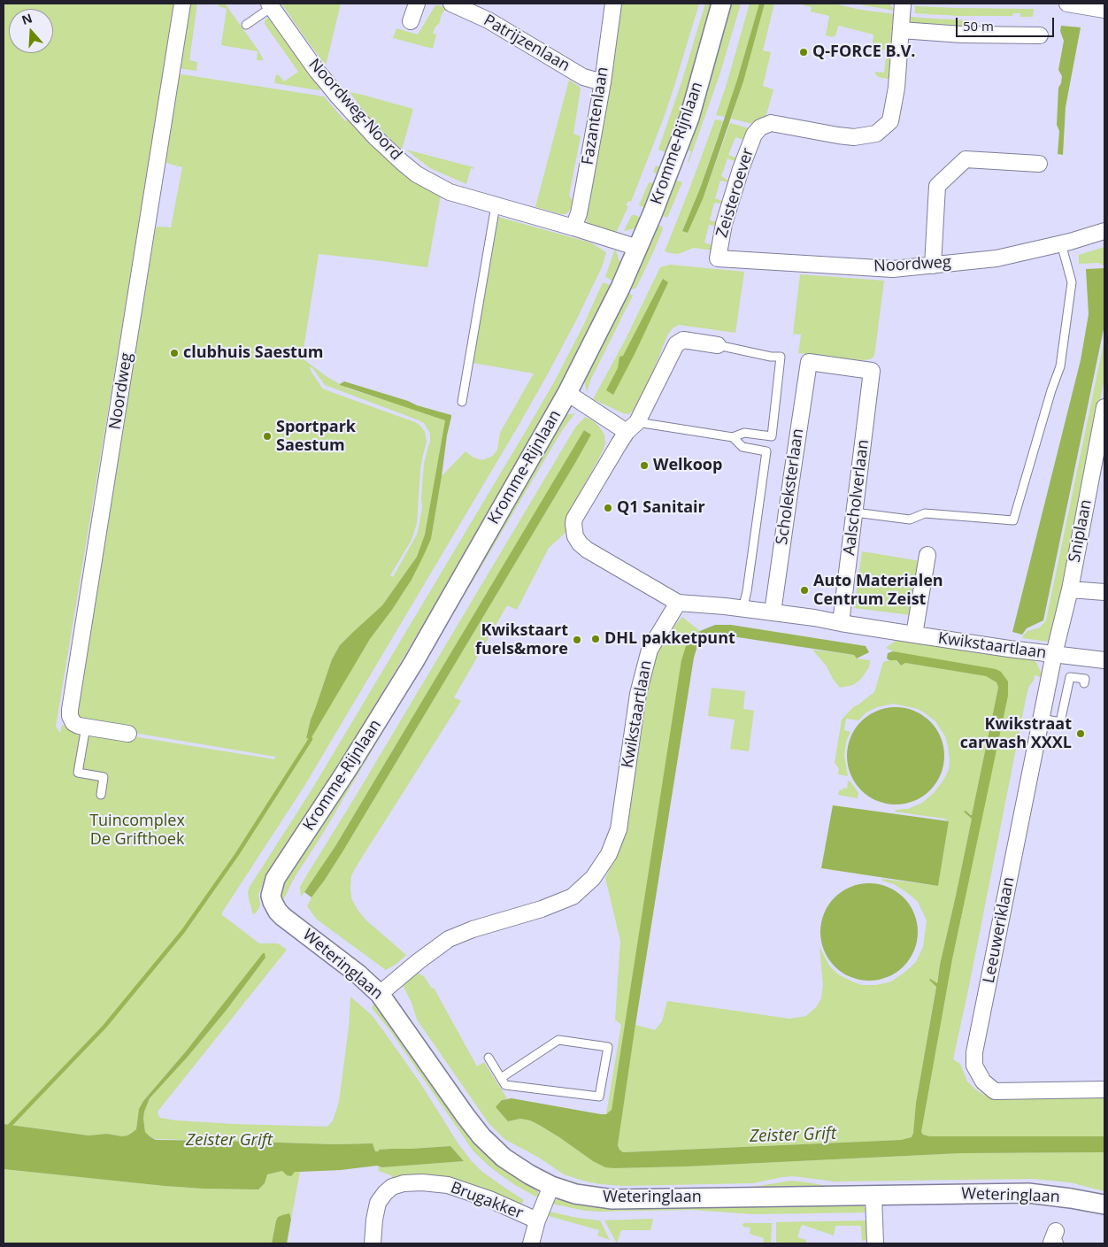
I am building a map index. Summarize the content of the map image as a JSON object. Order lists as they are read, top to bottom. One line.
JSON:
{"streets":{"street":["Patrijzenlaan","Noordweg-Noord","Fazantenlaan","Kromme-Rijnlaan","Zeisteroever","Noordweg","Scholeksterlaan","Aalscholverlaan","Sniplaan","Kwikstaartlaan","Leeuweriklaan","Weteringlaan","Brugakker"]},"crossings":[["Patrijzenlaan","Fazantenlaan"],["Noordweg-Noord","Fazantenlaan"],["Noordweg-Noord","Kromme-Rijnlaan"],["Kromme-Rijnlaan","Weteringlaan"],["Zeisteroever","Noordweg"],["Scholeksterlaan","Aalscholverlaan"],["Scholeksterlaan","Kwikstaartlaan"],["Aalscholverlaan","Kwikstaartlaan"],["Sniplaan","Kwikstaartlaan"],["Sniplaan","Leeuweriklaan"],["Kwikstaartlaan","Leeuweriklaan"],["Kwikstaartlaan","Weteringlaan"],["Weteringlaan","Brugakker"]],"water":["Zeister Grift"],"parks":["Tuincomplex De Grifthoek"],"places":["Q-FORCE B.V.","clubhuis Saestum","Sportpark Saestum","Welkoop","Q1 Sanitair","Auto Materialen Centrum Zeist","DHL pakketpunt","Kwikstaart fuels&more","Kwikstraat carwash XXXL"],"scale_bar":"50 m","north":"top"}
